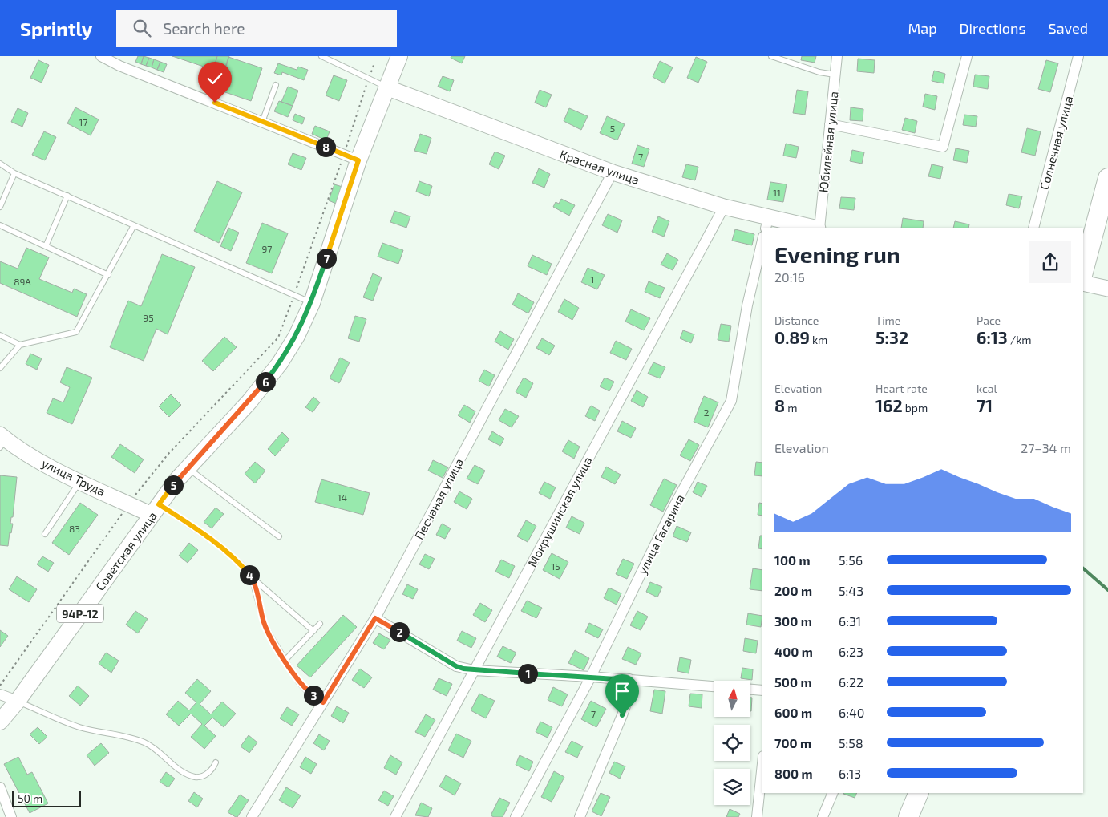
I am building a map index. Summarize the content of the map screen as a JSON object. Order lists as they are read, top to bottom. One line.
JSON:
{"streets":{"main road":["Советская улица","94Р-12"],"street":["Юбилейная улица","Солнечная улица","Красная улица","улица Труда","Песчаная улица","Мокрушинская улица","улица Гагарина"]},"crossings":[["Красная улица","Песчаная улица"],["Красная улица","Мокрушинская улица"],["Красная улица","Советская улица"],["улица Труда","Советская улица"]],"house_numbers":["17","5","7","11","97","1","89А","95","2","14","83","15","7"],"scale_bar":"50 m","north":"top","page":{"header":"Sprintly","search":"Search here","nav":["Map","Directions","Saved"],"pins":["8","7","6","5","4","2","1","3"],"heading":["Evening run","20:16"],"stats":[["Distance","0.89 km"],["Time","5:32"],["Pace","6:13 /km"],["Elevation","8 m"],["Heart rate","162 bpm"],["kcal","71"]],"chart":["Elevation","27–34 m"],"list":[{"name":"100 m","note":"5:56"},{"name":"200 m","note":"5:43"},{"name":"300 m","note":"6:31"},{"name":"400 m","note":"6:23"},{"name":"500 m","note":"6:22"},{"name":"600 m","note":"6:40"},{"name":"700 m","note":"5:58"},{"name":"800 m","note":"6:13"}],"scale":"50 m"}}
